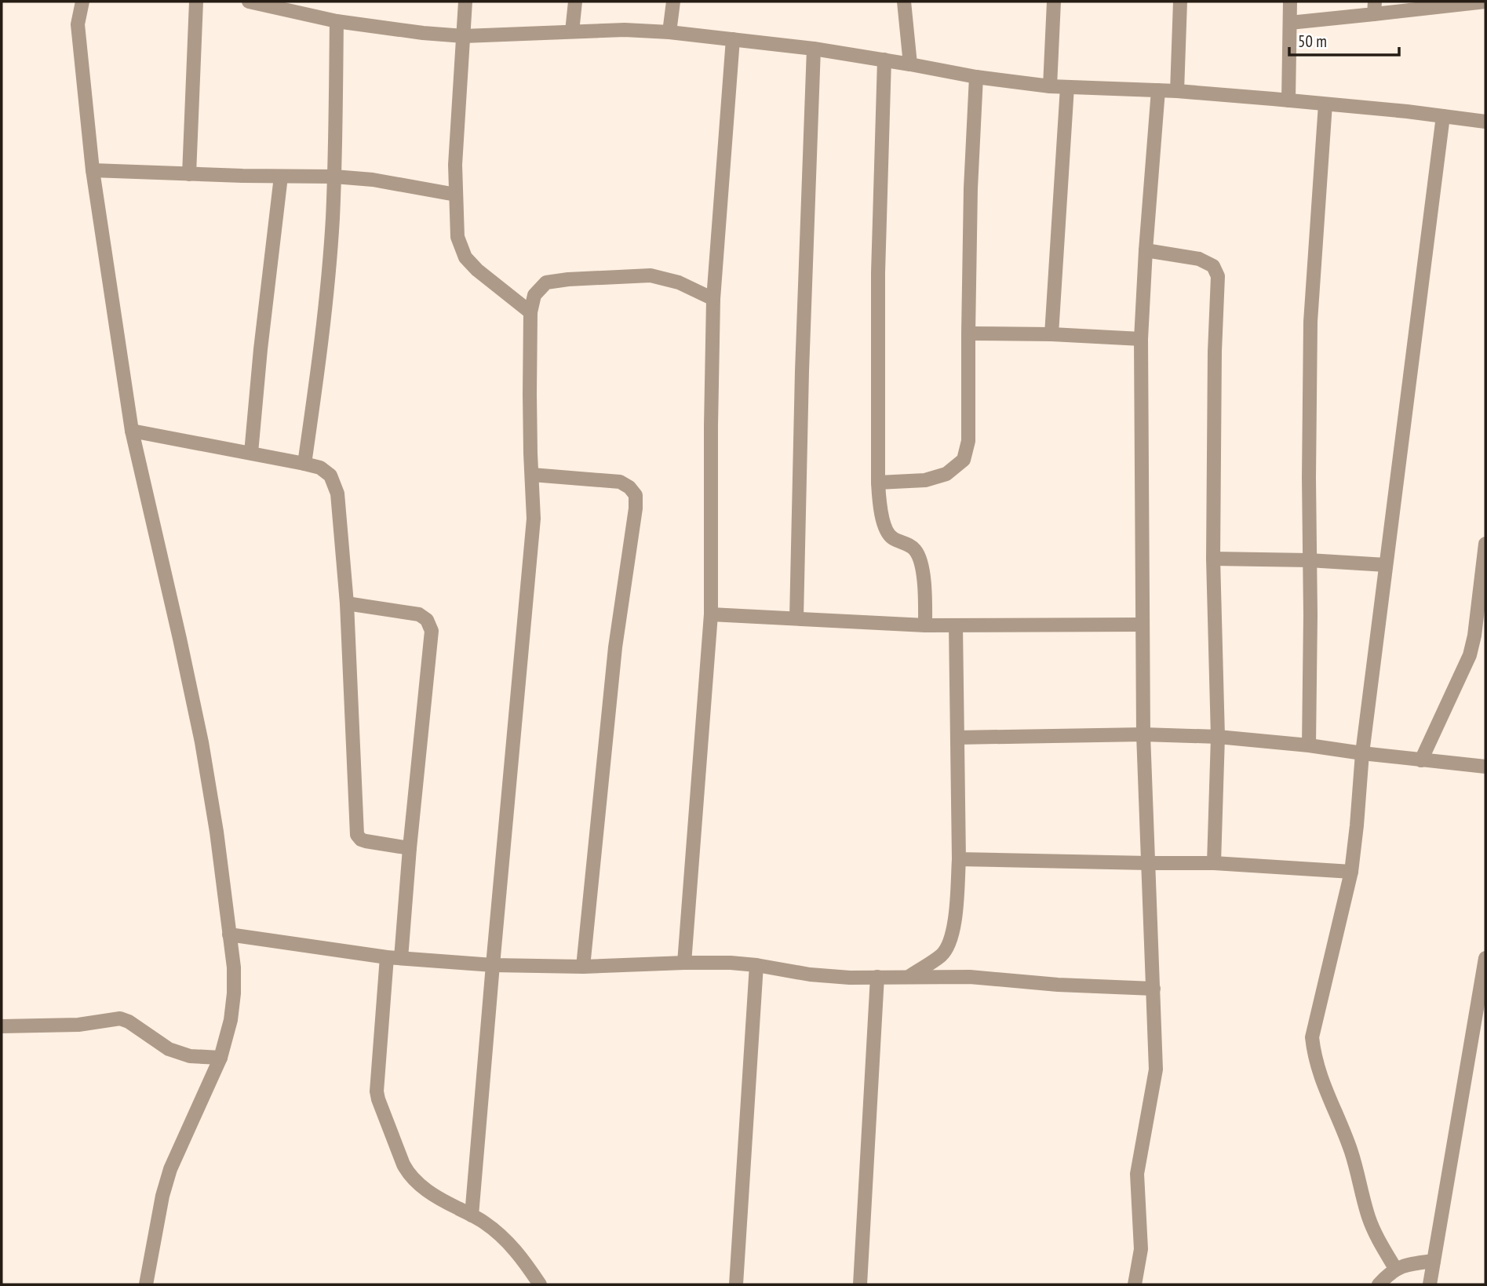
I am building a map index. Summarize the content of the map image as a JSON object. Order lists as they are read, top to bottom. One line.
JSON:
{"scale_bar":"50 m"}
